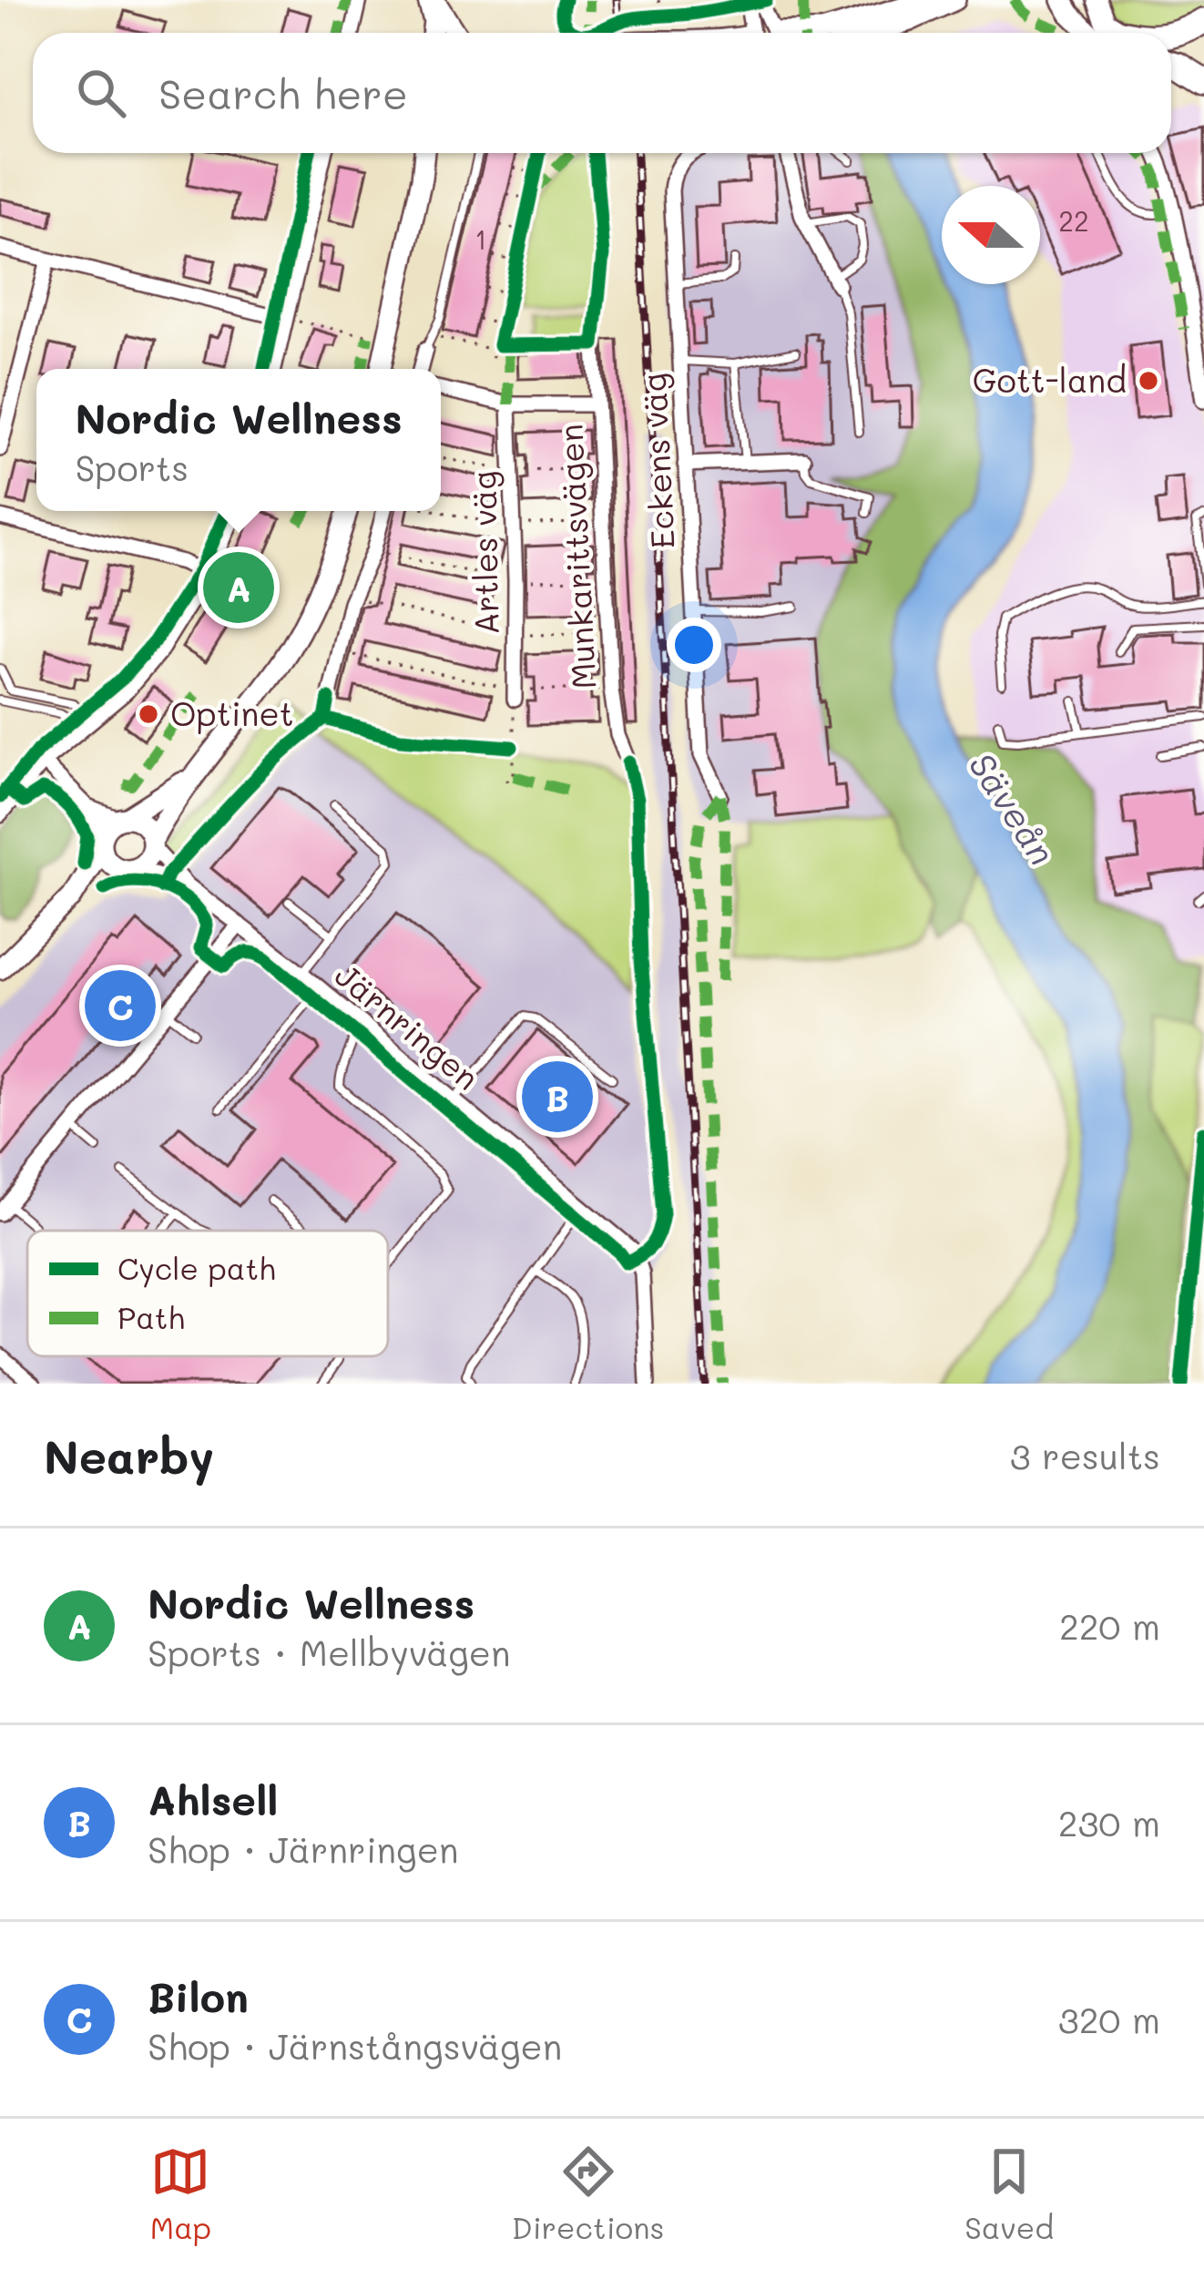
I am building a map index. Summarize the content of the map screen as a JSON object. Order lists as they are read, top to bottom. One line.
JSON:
{"streets":{"street":["Eckens väg","Artles väg","Munkarittsvägen","Järnringen"]},"water":["Säveån"],"places":["Gott-land","Optinet"],"house_numbers":["22","1"],"legend":["Cycle path","Path"],"north":"left","page":{"search":"Search here","popup":["Nordic Wellness","Sports"],"pins":["A","C","B"],"heading":["Nearby","3 results"],"list":[{"mark":"A","name":"Nordic Wellness","note":"Sports · Mellbyvägen","value":"220 m"},{"mark":"B","name":"Ahlsell","note":"Shop · Järnringen","value":"230 m"},{"mark":"C","name":"Bilon","note":"Shop · Järnstångsvägen","value":"320 m"}],"nav":["Map","Directions","Saved"]}}
